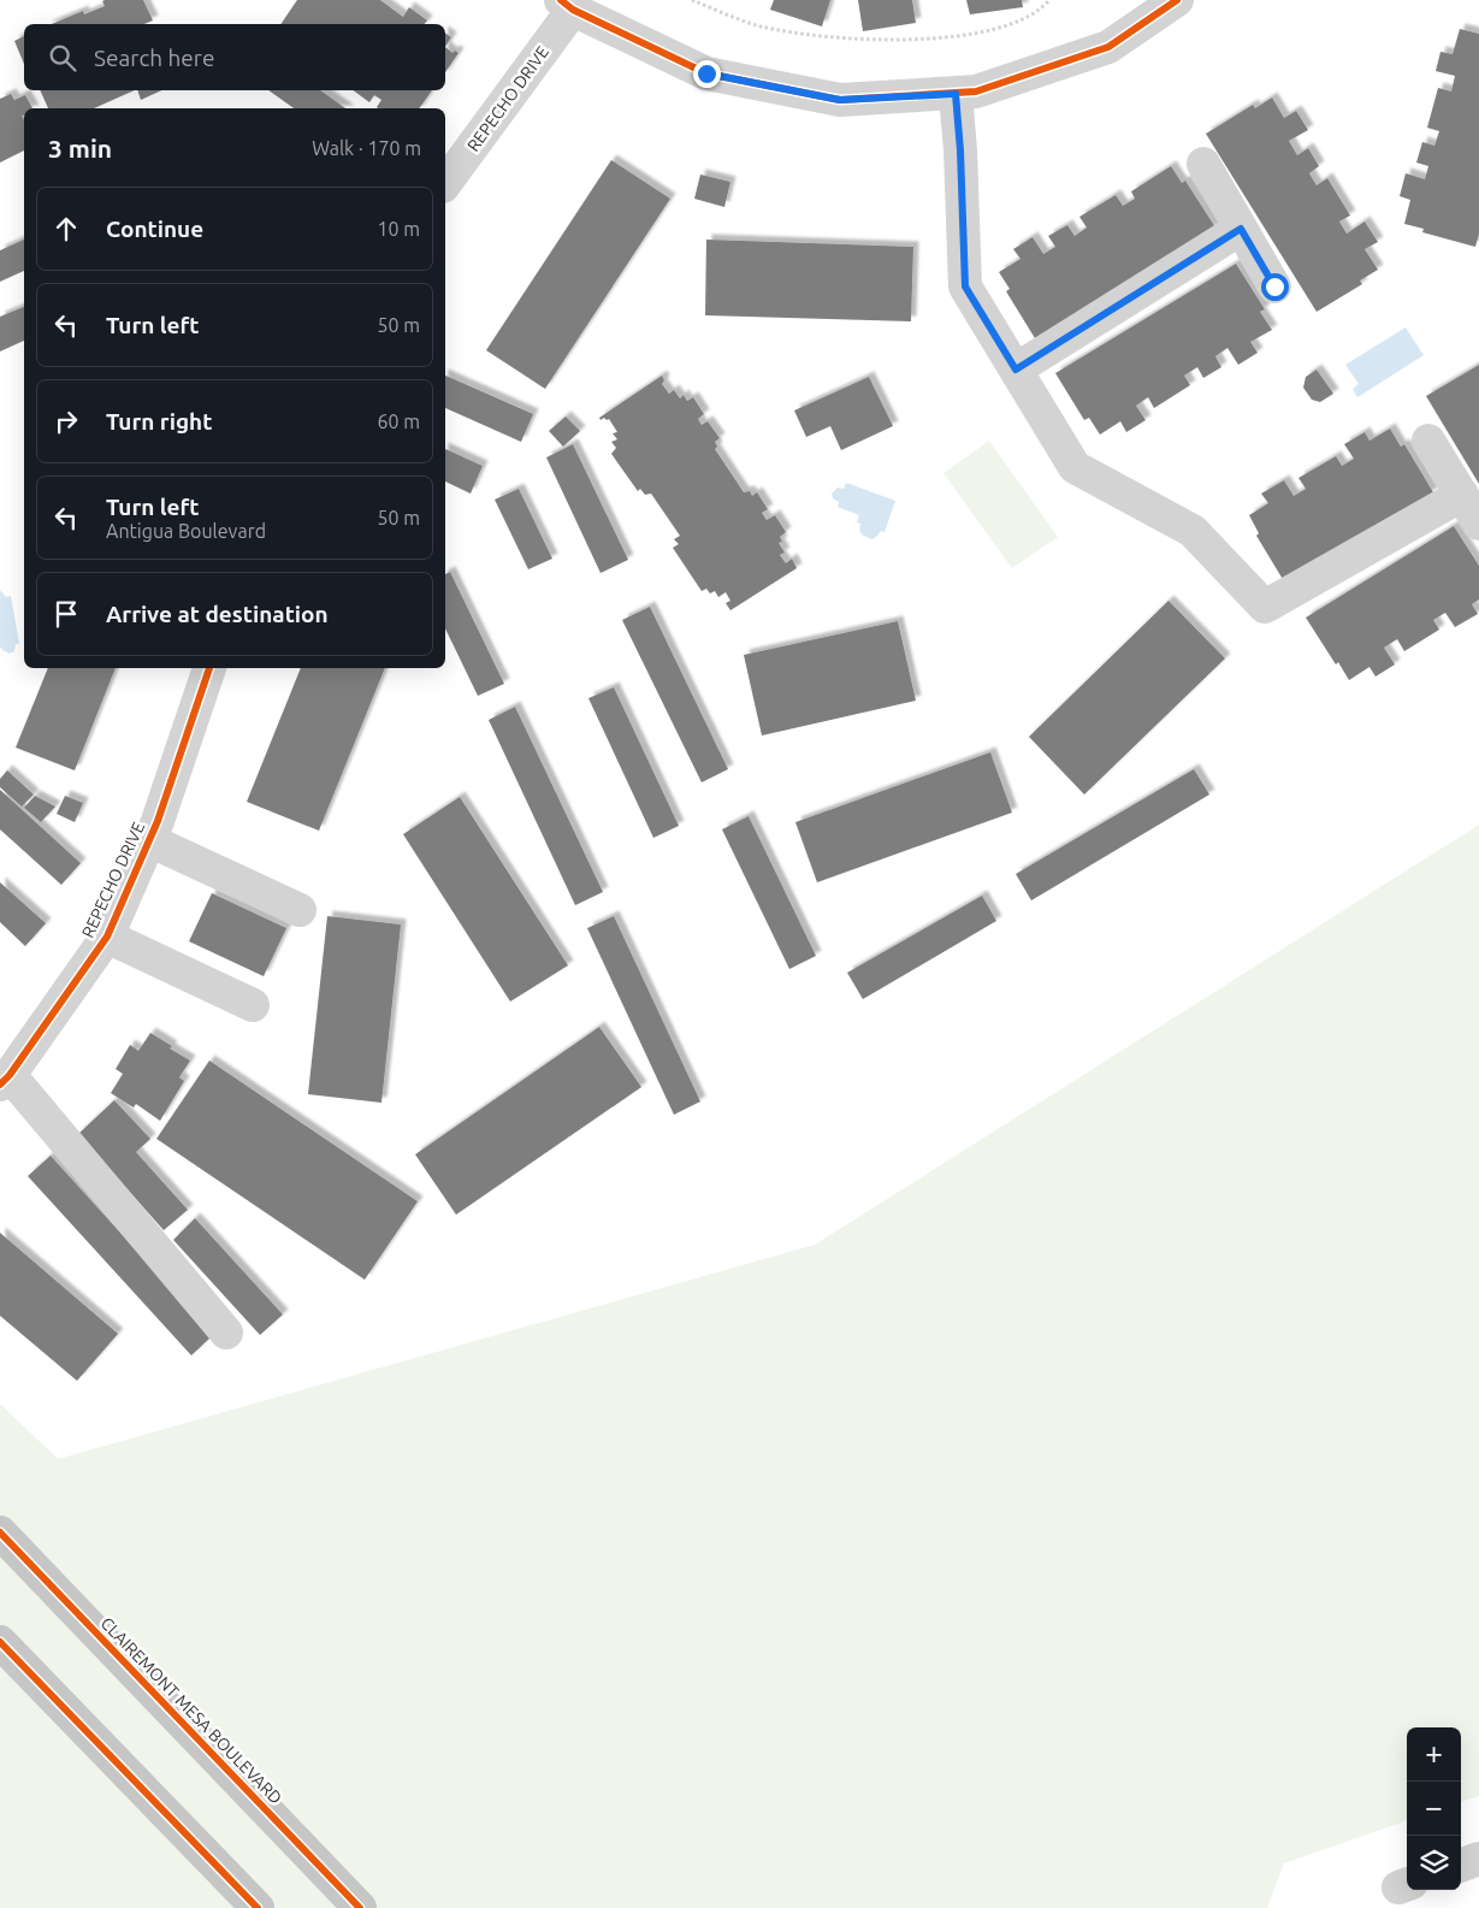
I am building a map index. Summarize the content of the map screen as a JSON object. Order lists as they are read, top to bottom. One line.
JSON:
{"streets":{"main road":["CLAIREMONT MESA BOULEVARD"],"street":["REPECHO DRIVE"]},"page":{"search":"Search here","heading":["3 min","Walk · 170 m"],"list":[["Continue","10 m"],["Turn left","50 m"],["Turn right","60 m"],["Turn left","Antigua Boulevard","50 m"],"Arrive at destination"],"map_buttons":["+","−"]}}
